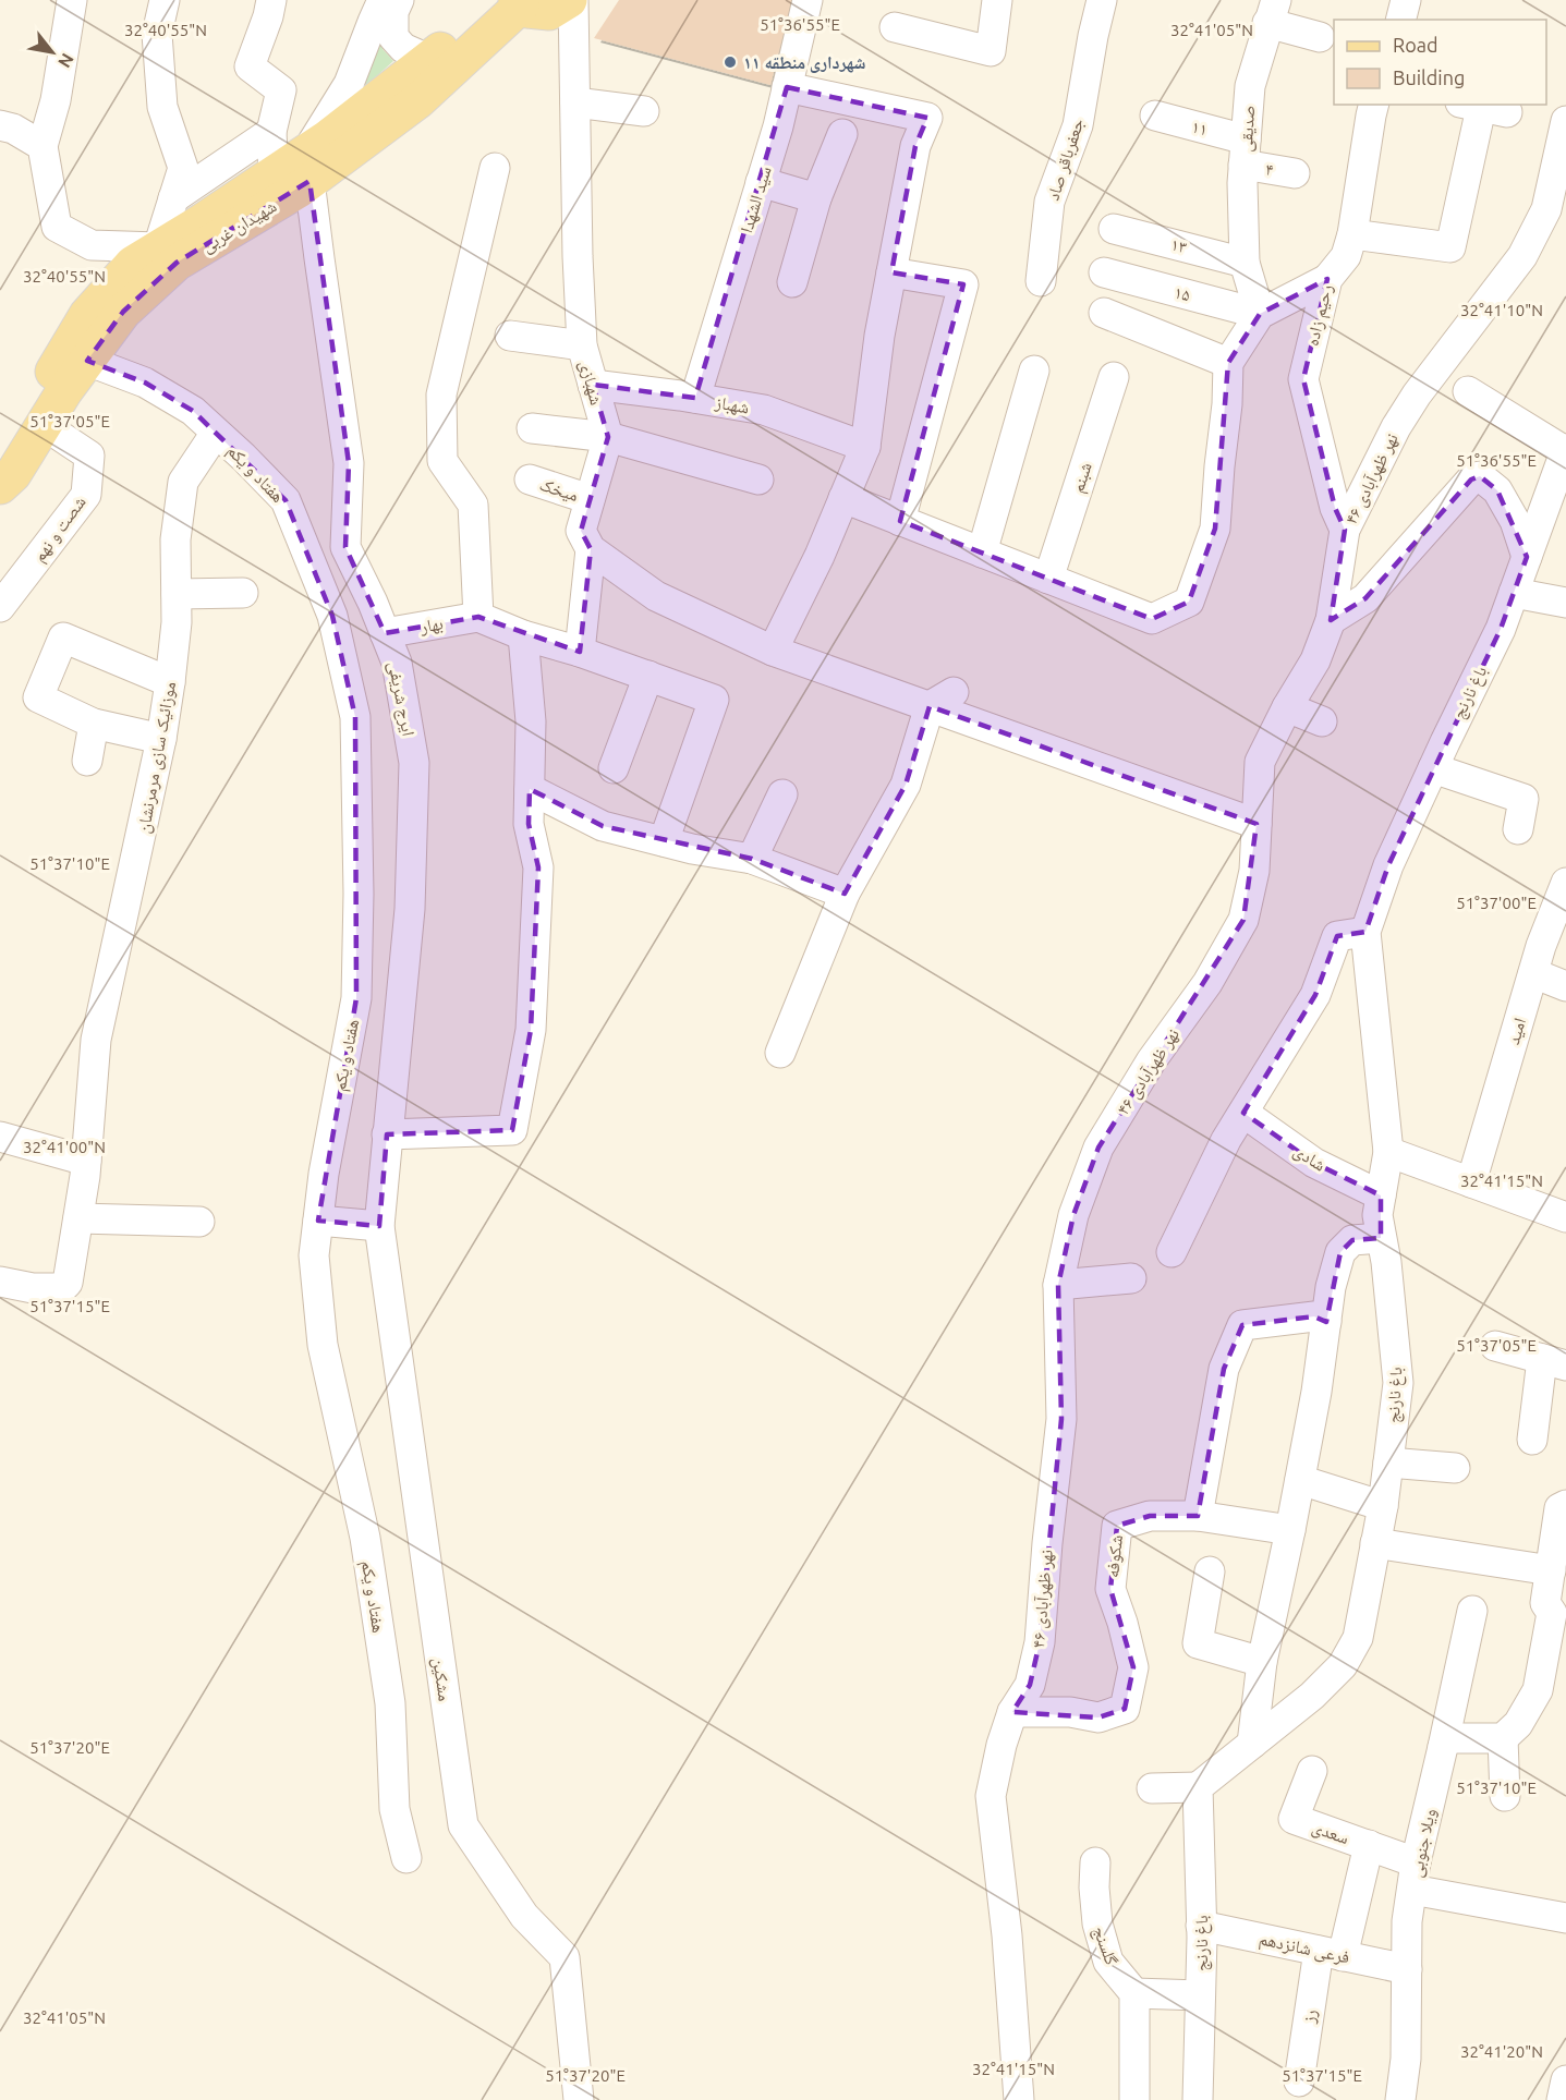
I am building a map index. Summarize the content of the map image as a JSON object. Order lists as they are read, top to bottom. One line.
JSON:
{"streets":{"main road":["شهیدان غربی"],"street":["۱۱","صدیقی","جعفرباقر صاد","۴","سید الشهدا","۱۳","۱۵","رحیم زاده","شهبازی","شهباز","هفتاد و یکم","شبنم","نهر ظهرآبادی ۴۶","میخک","شصت و نهم","بهار","باغ نارنج","ایرج شریفی","موزائیک سازی مرمرنشان","امید","شادی","شکوفه","مشکین","سعدی","ویلا جنوبی","گلسنج","فرعی شانزدهم","رز"]},"crossings":[["۱۱","صدیقی"],["۱۱","۴"],["صدیقی","۴"],["صدیقی","۱۳"],["صدیقی","۱۵"],["سید الشهدا","شهباز"],["شهیدان غربی","هفتاد و یکم"],["شهیدان غربی","شصت و نهم"],["شهیدان غربی","ایرج شریفی"],["رحیم زاده","نهر ظهرآبادی ۴۶"],["شهبازی","شهباز"],["هفتاد و یکم","موزائیک سازی مرمرنشان"],["نهر ظهرآبادی ۴۶","شکوفه"],["بهار","ایرج شریفی"],["باغ نارنج","شادی"],["باغ نارنج","فرعی شانزدهم"],["ایرج شریفی","مشکین"],["سعدی","ویلا جنوبی"],["سعدی","رز"],["ویلا جنوبی","فرعی شانزدهم"],["فرعی شانزدهم","رز"]],"places":["شهرداری منطقه ۱۱"],"legend":["Road","Building"],"north":"bottom right","coordinates":["51°36'55\"E","32°40'55\"N","32°41'05\"N","32°41'10\"N","51°37'05\"E","51°37'10\"E","51°37'00\"E","32°41'00\"N","32°41'15\"N","51°37'15\"E","51°37'20\"E","32°41'20\"N"]}
